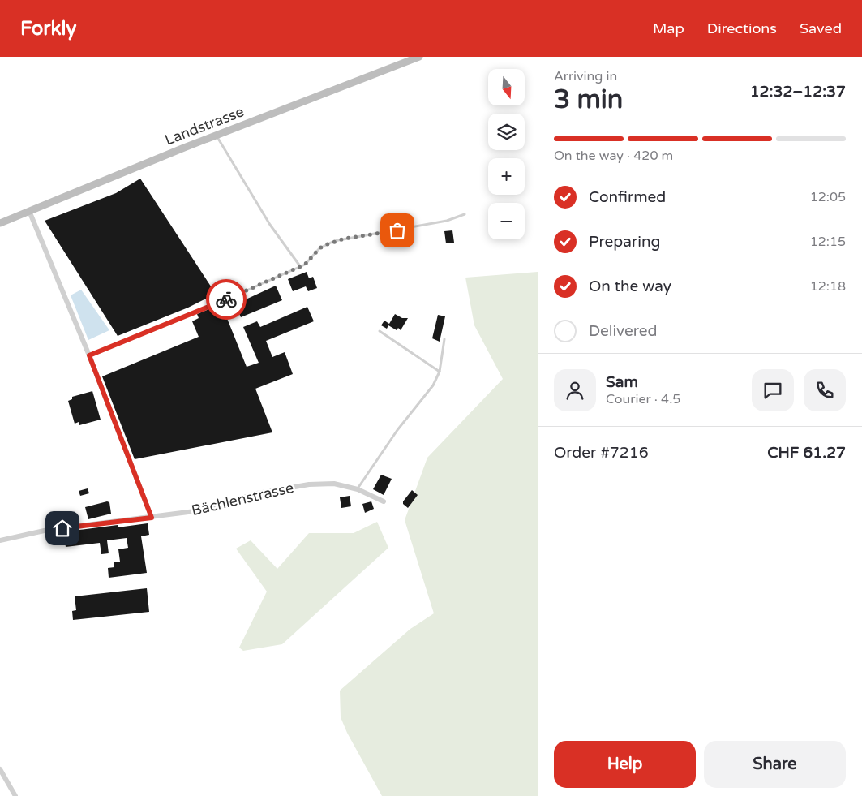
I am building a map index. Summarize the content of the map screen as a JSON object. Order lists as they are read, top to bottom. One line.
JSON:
{"streets":{"main road":["Landstrasse"],"street":["Bächlenstrasse"]},"north":"bottom","page":{"header":"Forkly","nav":["Map","Directions","Saved"],"heading":["3 min","Arriving in","12:32–12:37"],"panel":["Sam","Courier · 4.5","Order #7216","CHF 61.27"],"map_buttons":["+","−"],"bar":"On the way · 420 m","list":[["Confirmed","12:05"],["Preparing","12:15"],["On the way","12:18"],"Delivered"],"buttons":["Help","Share"]}}
